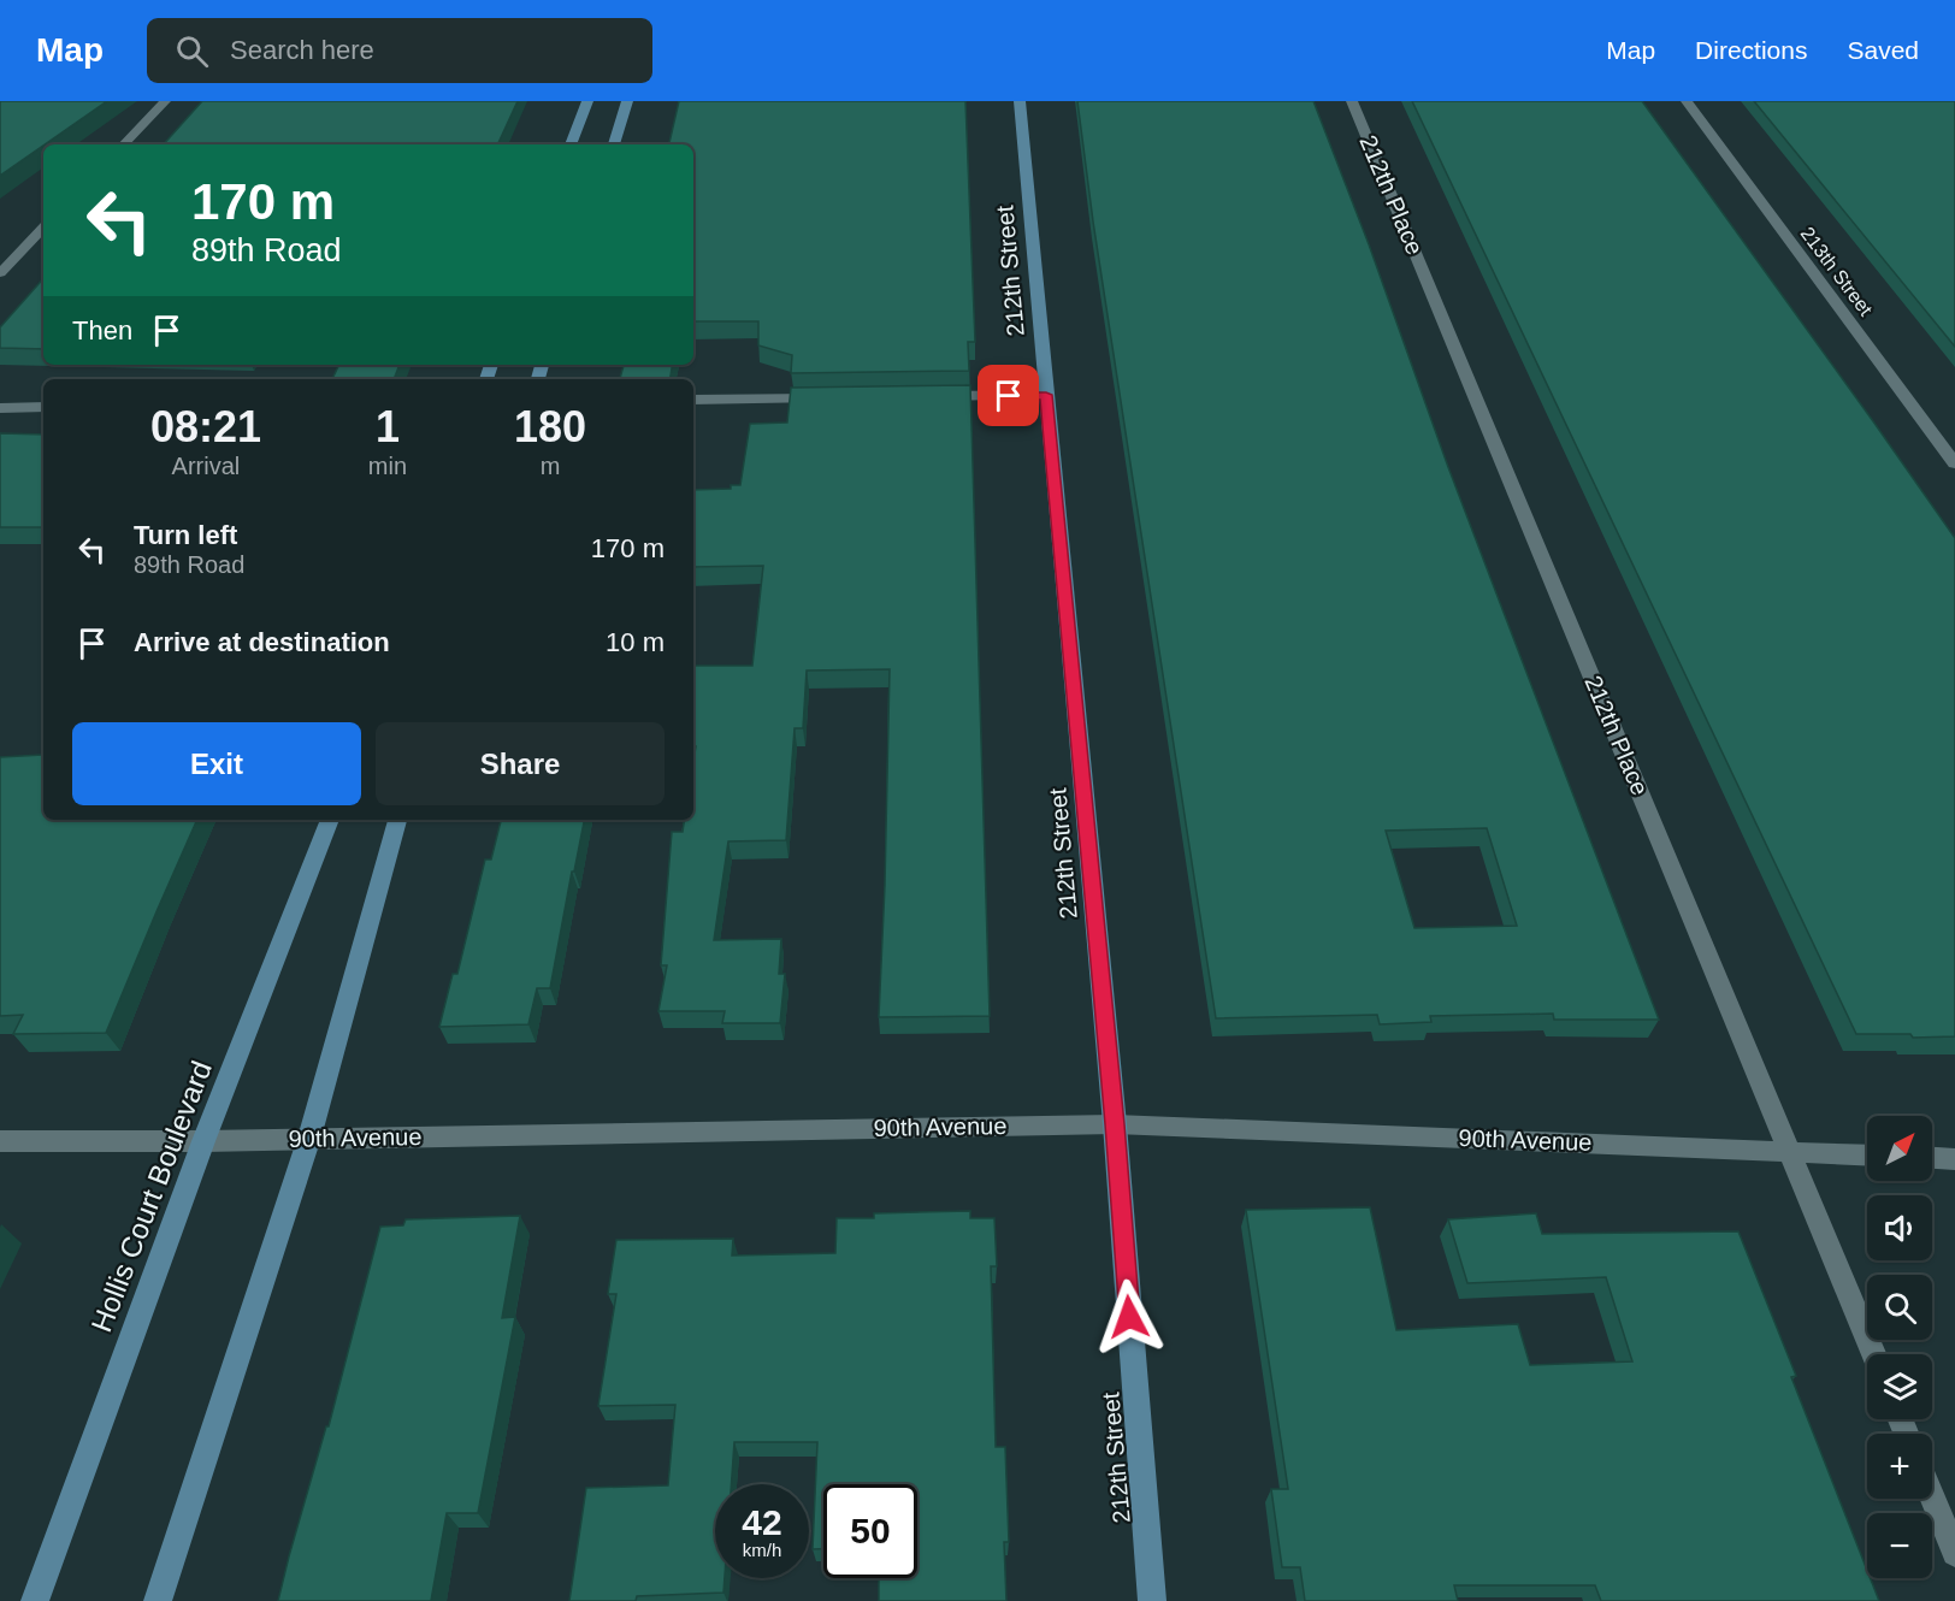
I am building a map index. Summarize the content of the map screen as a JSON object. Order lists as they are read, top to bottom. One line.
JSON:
{"streets":{"main road":["212th Street","Hollis Court Boulevard"],"street":["212th Place","213th Street","90th Avenue"]},"crossings":[["212th Place","90th Avenue"],["212th Street","90th Avenue"],["90th Avenue","Hollis Court Boulevard"]],"north":"top right","page":{"header":"Map","search":"Search here","nav":["Map","Directions","Saved"],"turn":["170 m","89th Road"],"then":"Then","eta":["08:21","Arrival","1","min","180","m"],"list":[{"name":"Turn left","note":"89th Road","value":"170 m"},{"name":"Arrive at destination","value":"10 m"}],"buttons":["Exit","Share"],"map_buttons":["+","−"],"speed":"42 km/h","limit":"50"}}
